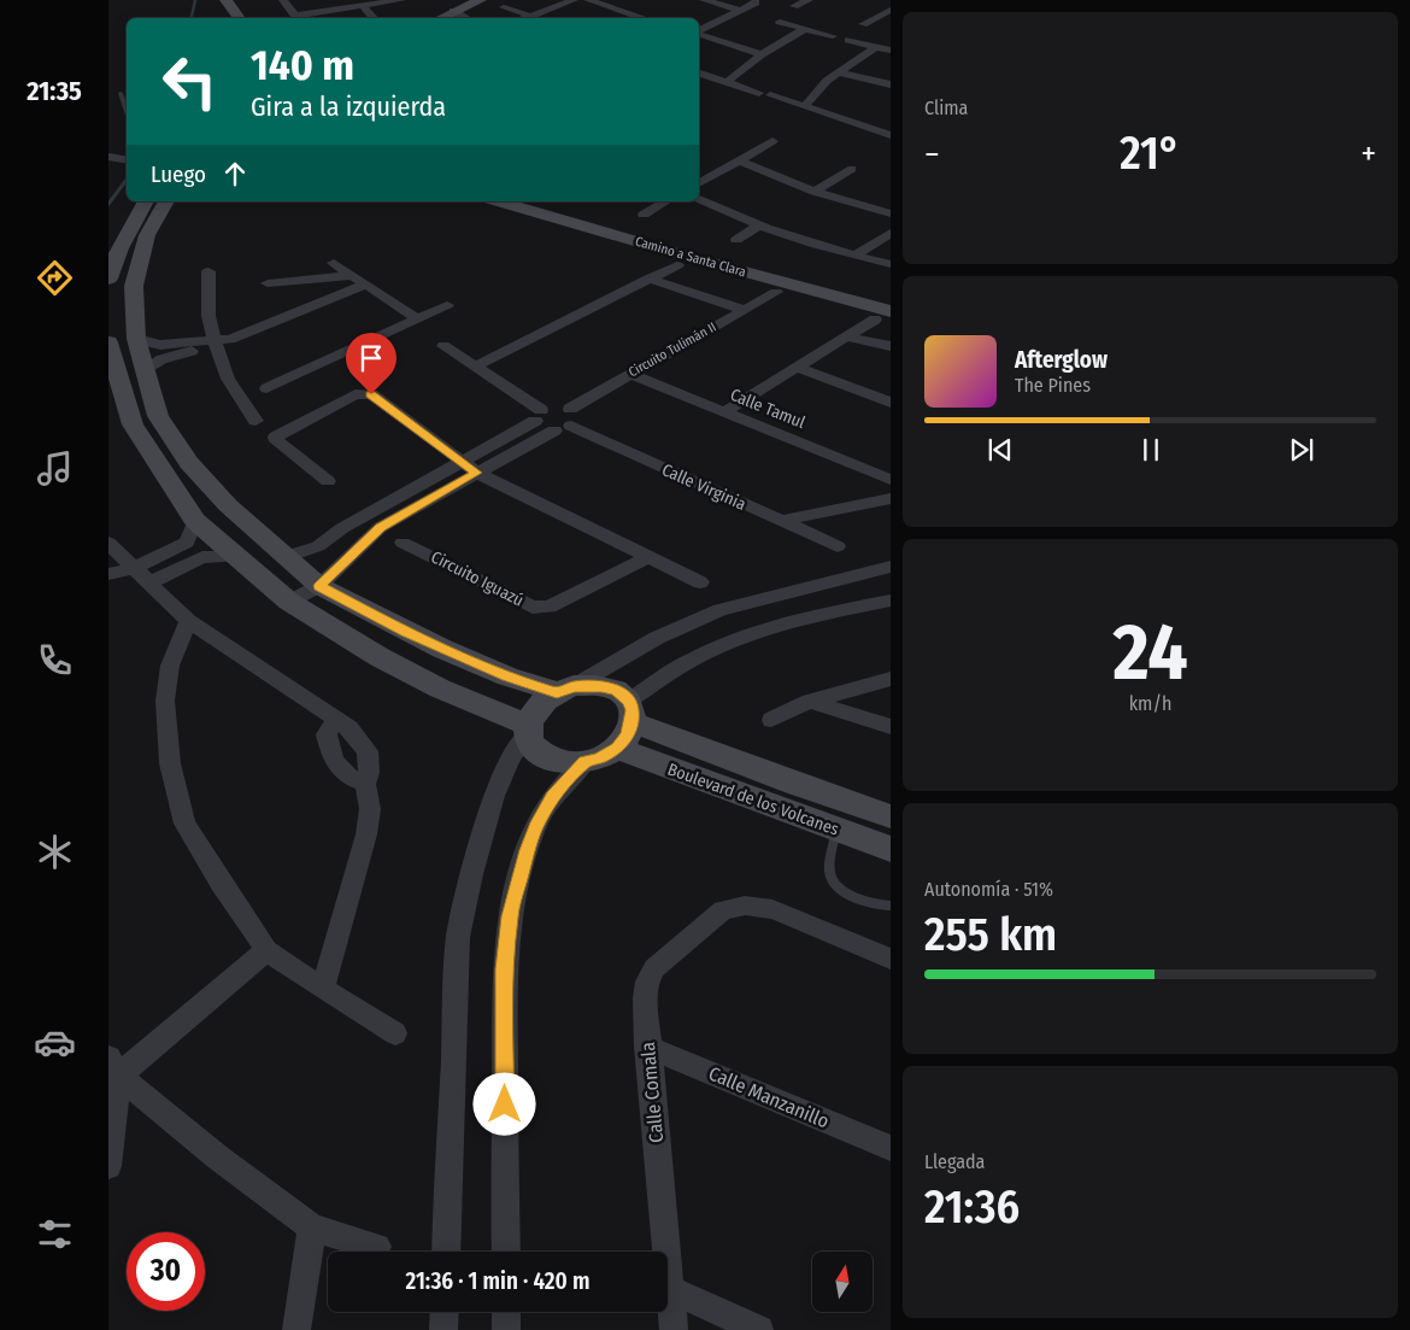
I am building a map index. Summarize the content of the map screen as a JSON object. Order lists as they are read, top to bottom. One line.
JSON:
{"streets":{"street":["Camino a Santa Clara","Circuito Tulimán II","Calle Tamul","Calle Virginia","Circuito Iguazú","Boulevard de los Volcanes","Calle Comala","Calle Manzanillo"]},"crossings":[["Circuito Tulimán II","Calle Tamul"],["Circuito Tulimán II","Calle Virginia"],["Calle Comala","Calle Manzanillo"]],"north":"top","page":{"tabs":"21:35","tile":["Clima",["24","km/h"],["Autonomía · 51%","255 km"],["Llegada","21:36"]],"turn":["140 m","Gira a la izquierda"],"heat":["−","21°","+"],"then":"Luego","song":["Afterglow","The Pines"],"limit":"30","trip":"21:36 · 1 min · 420 m"}}
